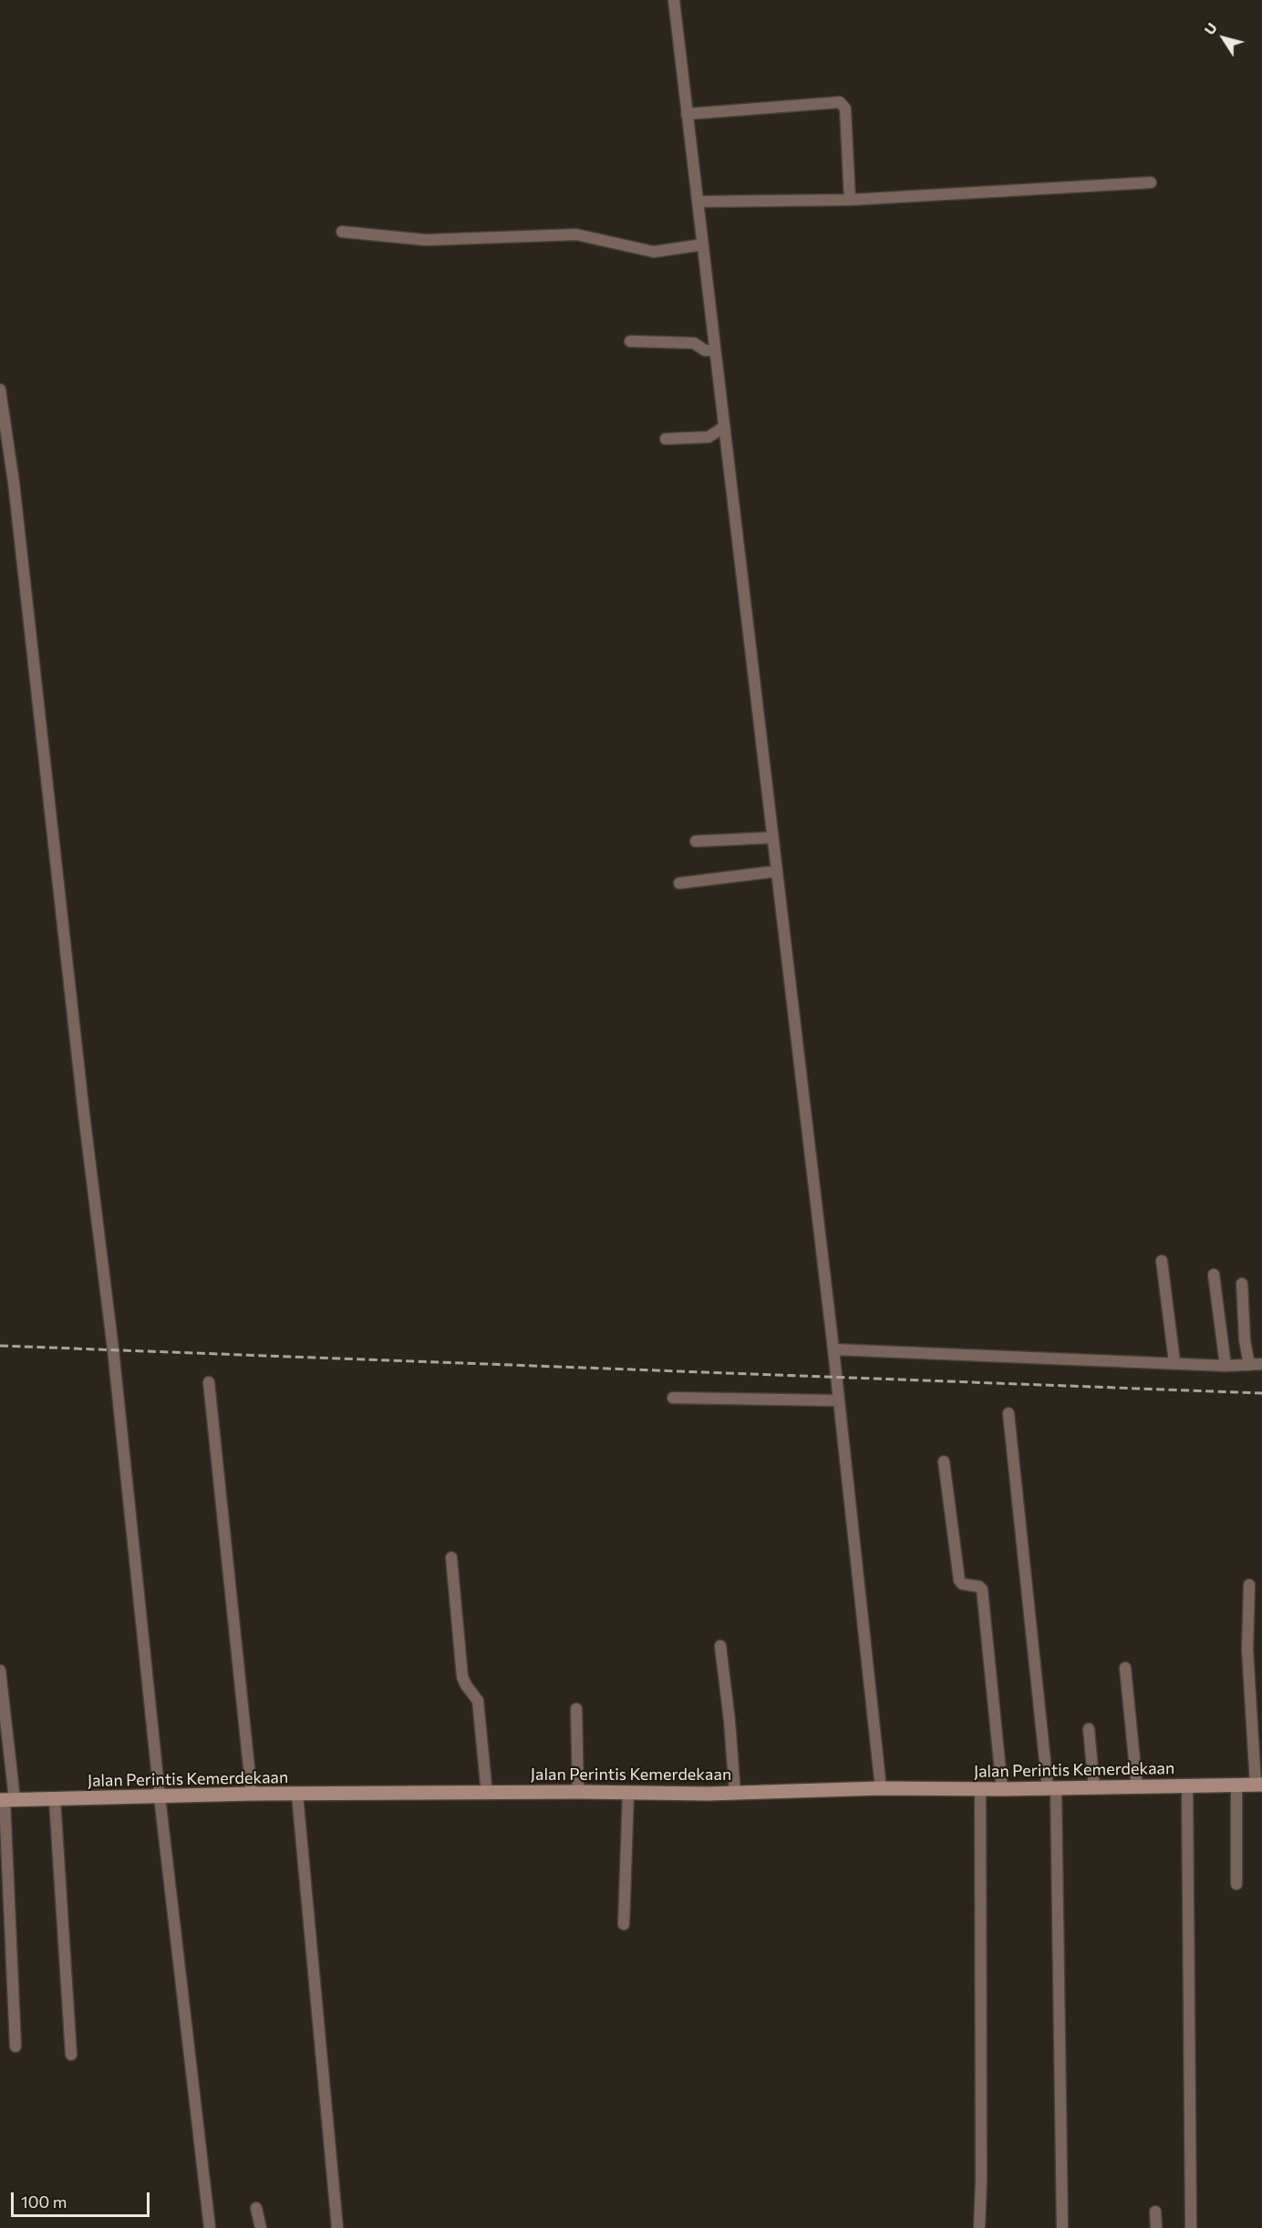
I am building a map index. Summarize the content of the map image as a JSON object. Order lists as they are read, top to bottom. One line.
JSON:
{"streets":{"street":["Jalan Perintis Kemerdekaan"]},"scale_bar":"100 m","north":"top left"}
